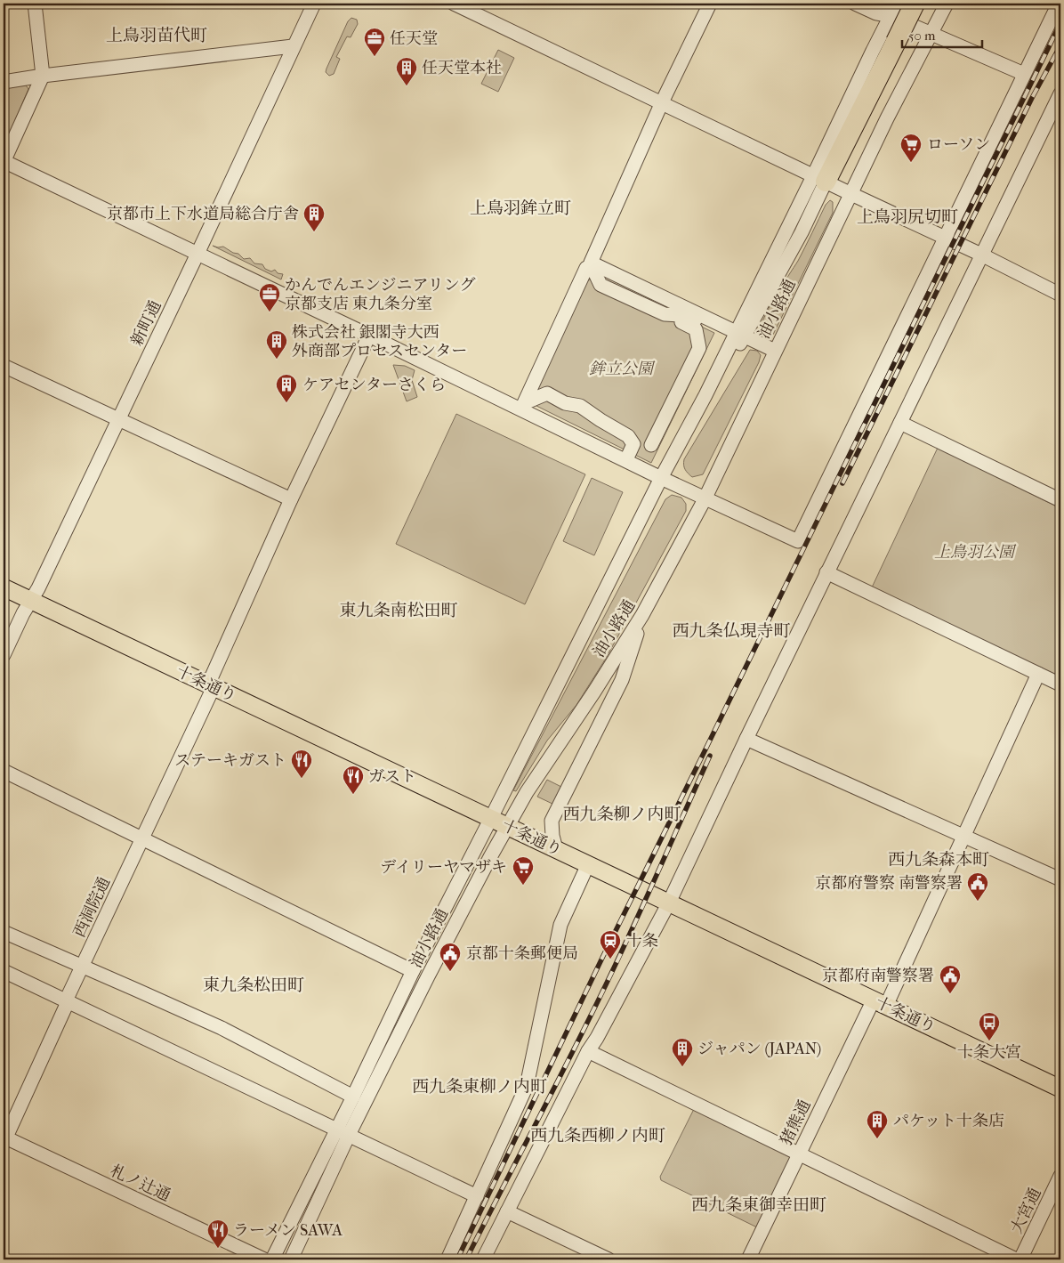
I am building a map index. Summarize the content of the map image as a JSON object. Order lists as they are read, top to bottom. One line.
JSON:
{"streets":{"main road":["十条通り"],"street":["油小路通","新町通","西洞院通","猪熊通","札ノ辻通","大宮通"]},"crossings":[["油小路通","十条通り"],["新町通","十条通り"],["十条通り","西洞院通"],["十条通り","猪熊通"],["西洞院通","札ノ辻通"]],"districts":["上鳥羽苗代町","上鳥羽鉾立町","上鳥羽尻切町","東九条南松田町","西九条仏現寺町","西九条柳ノ内町","西九条森本町","東九条松田町","西九条東柳ノ内町","西九条西柳ノ内町","西九条東御幸田町"],"parks":["鉾立公園","上鳥羽公園"],"places":{"office":["任天堂","かんでんエンジニアリング 京都支店 東九条分室"],"building":["任天堂本社","京都市上下水道局総合庁舎","株式会社 銀閣寺大西 外商部プロセスセンター","ケアセンターさくら","ジャパン (JAPAN)","パケット十条店"],"supermarket":["ローソン","デイリーヤマザキ"],"restaurant":["ステーキガスト","ガスト","ラーメン SAWA"],"public building":["京都府警察 南警察署","京都十条郵便局","京都府南警察署"],"station":["十条"],"bus stop":["十条大宮"]},"scale_bar":"50 m"}
